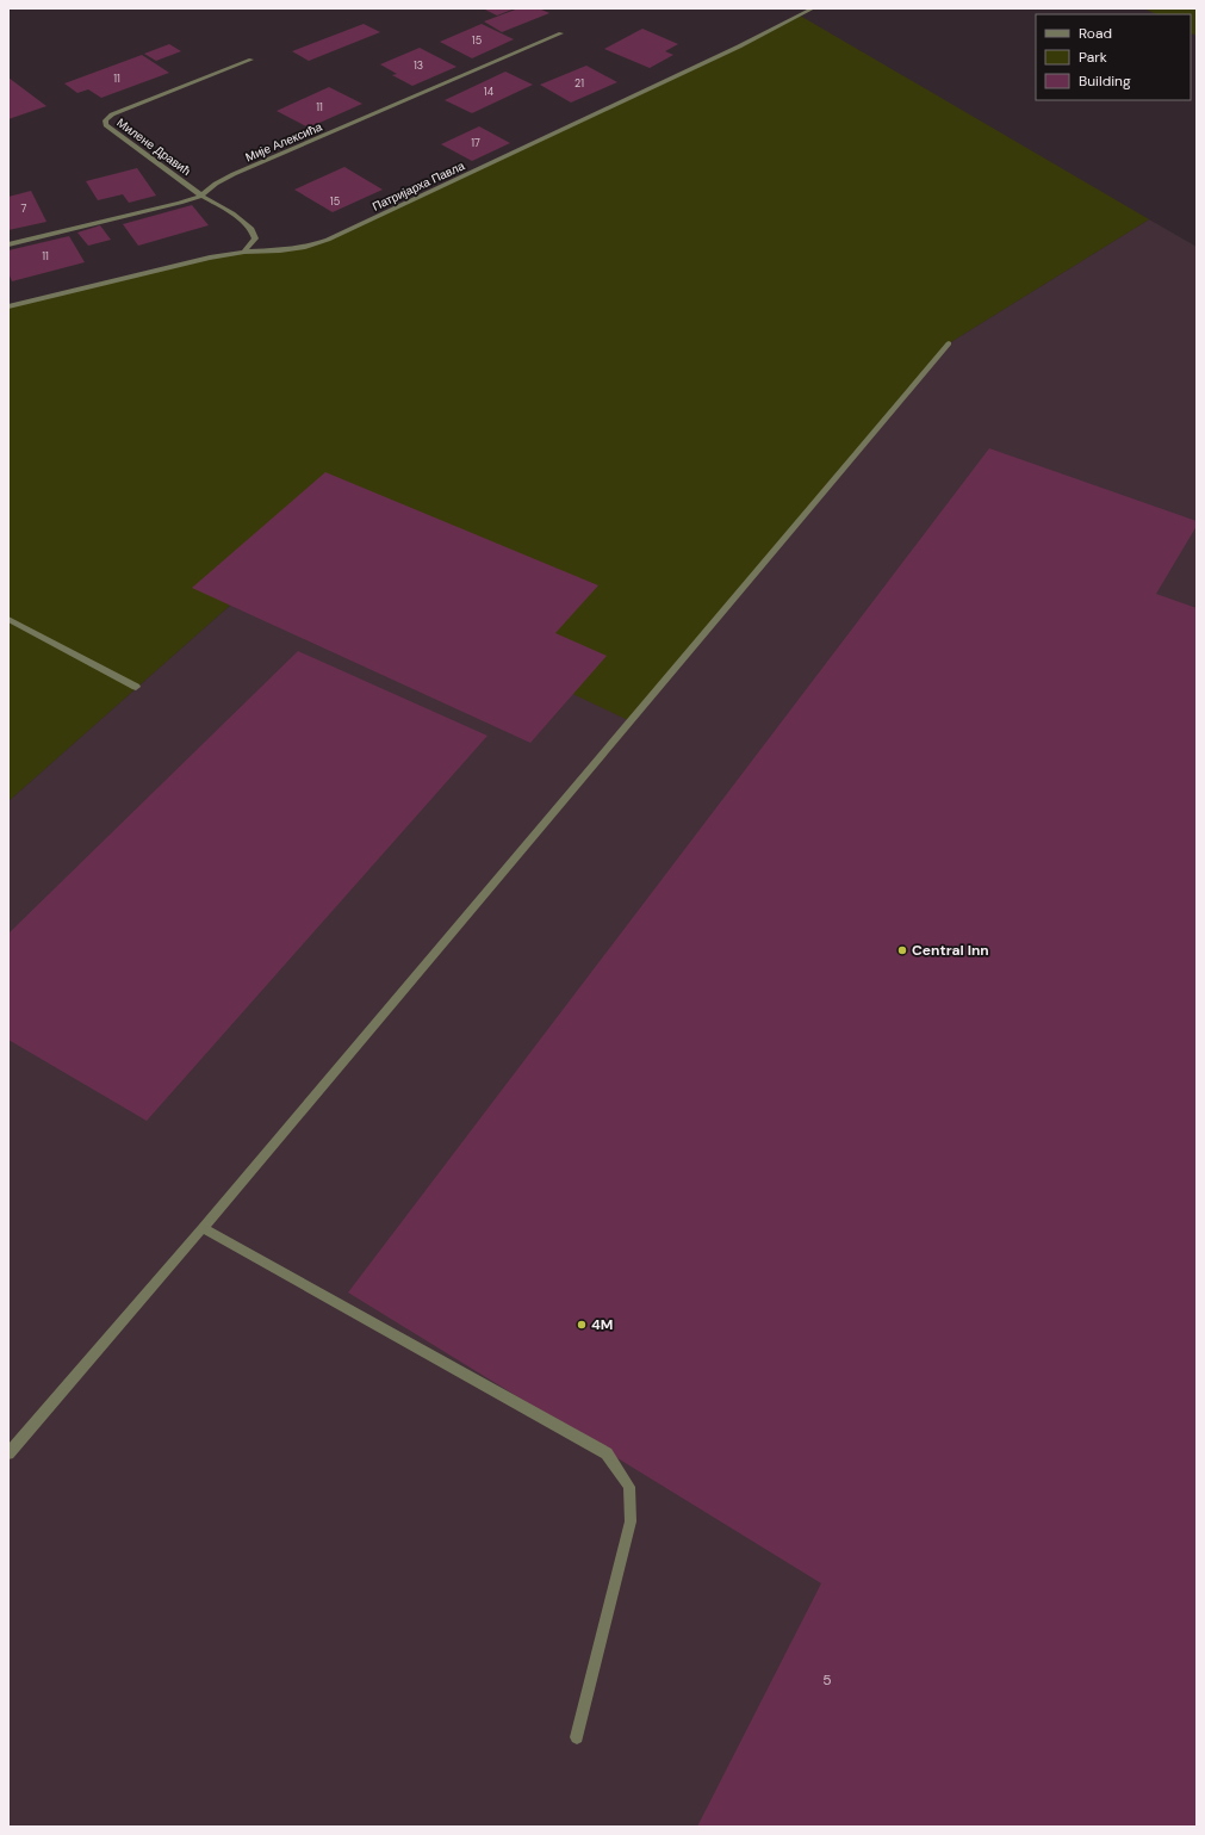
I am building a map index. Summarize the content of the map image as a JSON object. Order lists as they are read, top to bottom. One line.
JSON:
{"streets":{"street":["Мије Алексића","Милене Дравић","Патријарха Павла"]},"crossings":[["Мије Алексића","Милене Дравић"],["Милене Дравић","Патријарха Павла"]],"places":["Central Inn","4M"],"house_numbers":["15","13","11","21","14","11","17","15","7","11","5"],"legend":["Road","Park","Building"]}
